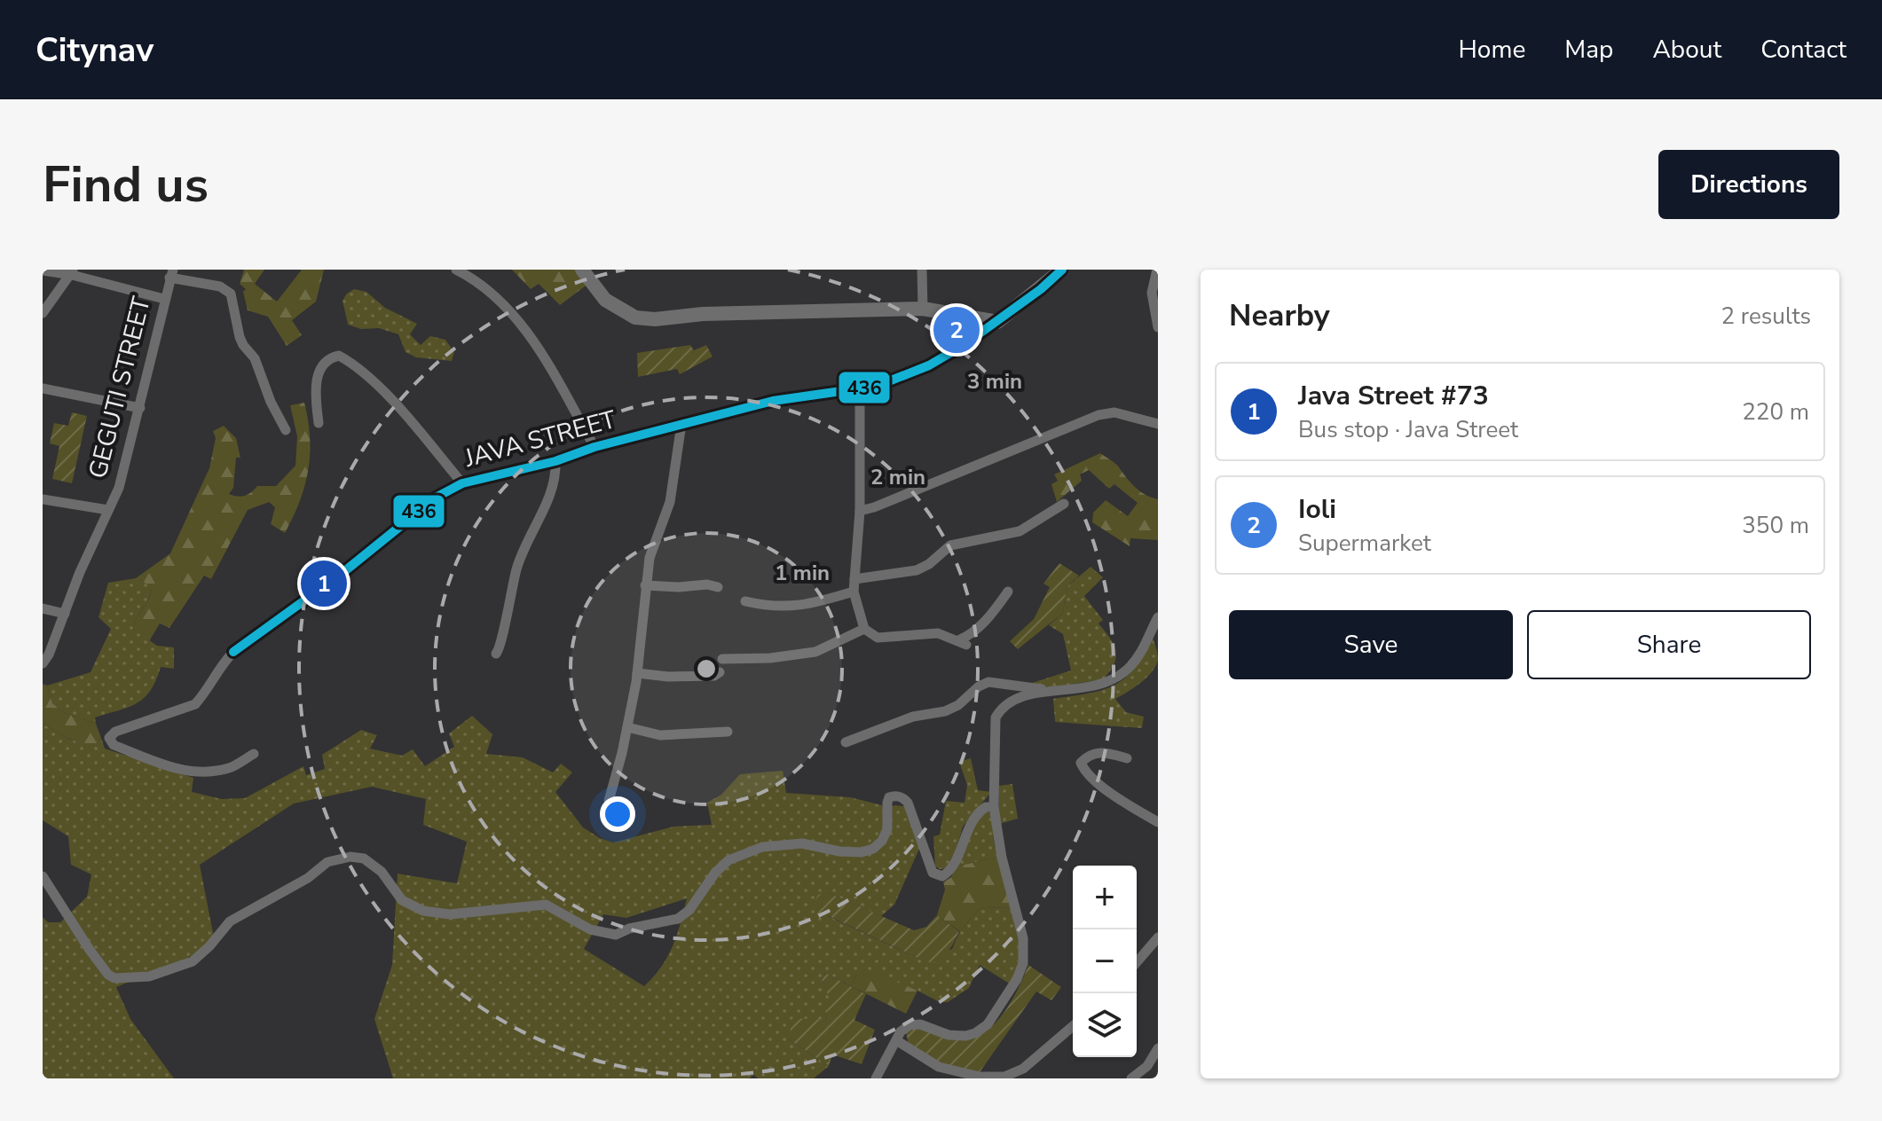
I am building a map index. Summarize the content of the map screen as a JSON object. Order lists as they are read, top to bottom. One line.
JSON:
{"streets":{"street":["GEGUTI STREET","JAVA STREET"]},"lines":["transit line 436"],"page":{"header":"Citynav","nav":["Home","Map","About","Contact"],"buttons":["Directions",["Save","Share"]],"title":"Find us","heading":["Nearby","2 results"],"pins":["2","1"],"list":[{"mark":"1","name":"Java Street #73","note":"Bus stop · Java Street","value":"220 m"},{"mark":"2","name":"Ioli","note":"Supermarket","value":"350 m"}],"map_buttons":["+","−"]},"rings":["3 min","2 min","1 min"]}
